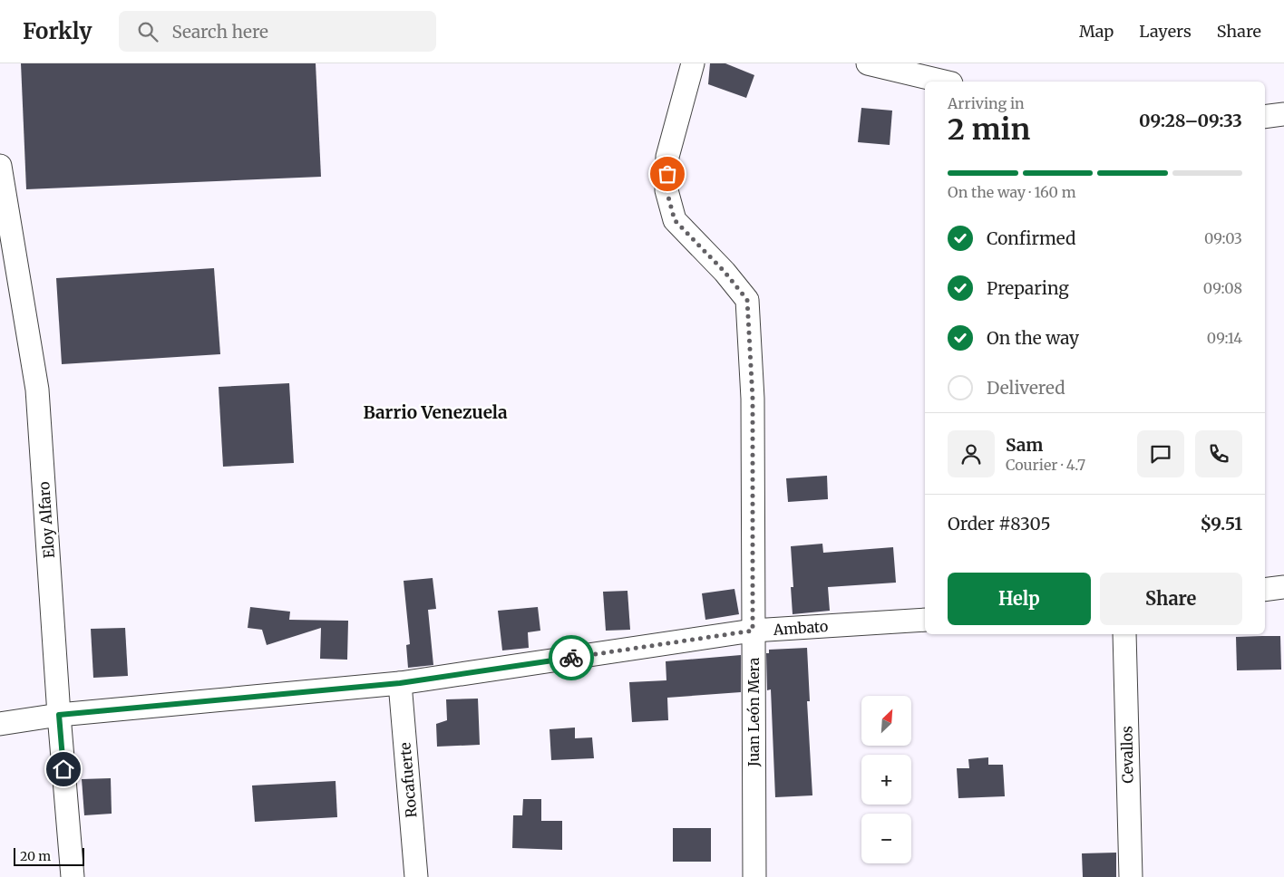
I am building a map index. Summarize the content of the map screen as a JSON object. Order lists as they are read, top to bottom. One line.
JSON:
{"streets":{"street":["Eloy Alfaro","Ambato","Juan León Mera","Cevallos","Rocafuerte"]},"crossings":[["Eloy Alfaro","Ambato"],["Ambato","Juan León Mera"],["Ambato","Rocafuerte"]],"districts":["Barrio Venezuela"],"scale_bar":"20 m","north":"top right","page":{"header":"Forkly","search":"Search here","nav":["Map","Layers","Share"],"heading":["2 min","Arriving in","09:28–09:33"],"panel":["Sam","Courier · 4.7","Order #8305","$9.51"],"bar":"On the way · 160 m","list":[["Confirmed","09:03"],["Preparing","09:08"],["On the way","09:14"],"Delivered"],"buttons":["Help","Share"],"map_buttons":["+","−"],"scale":"20 m"}}
